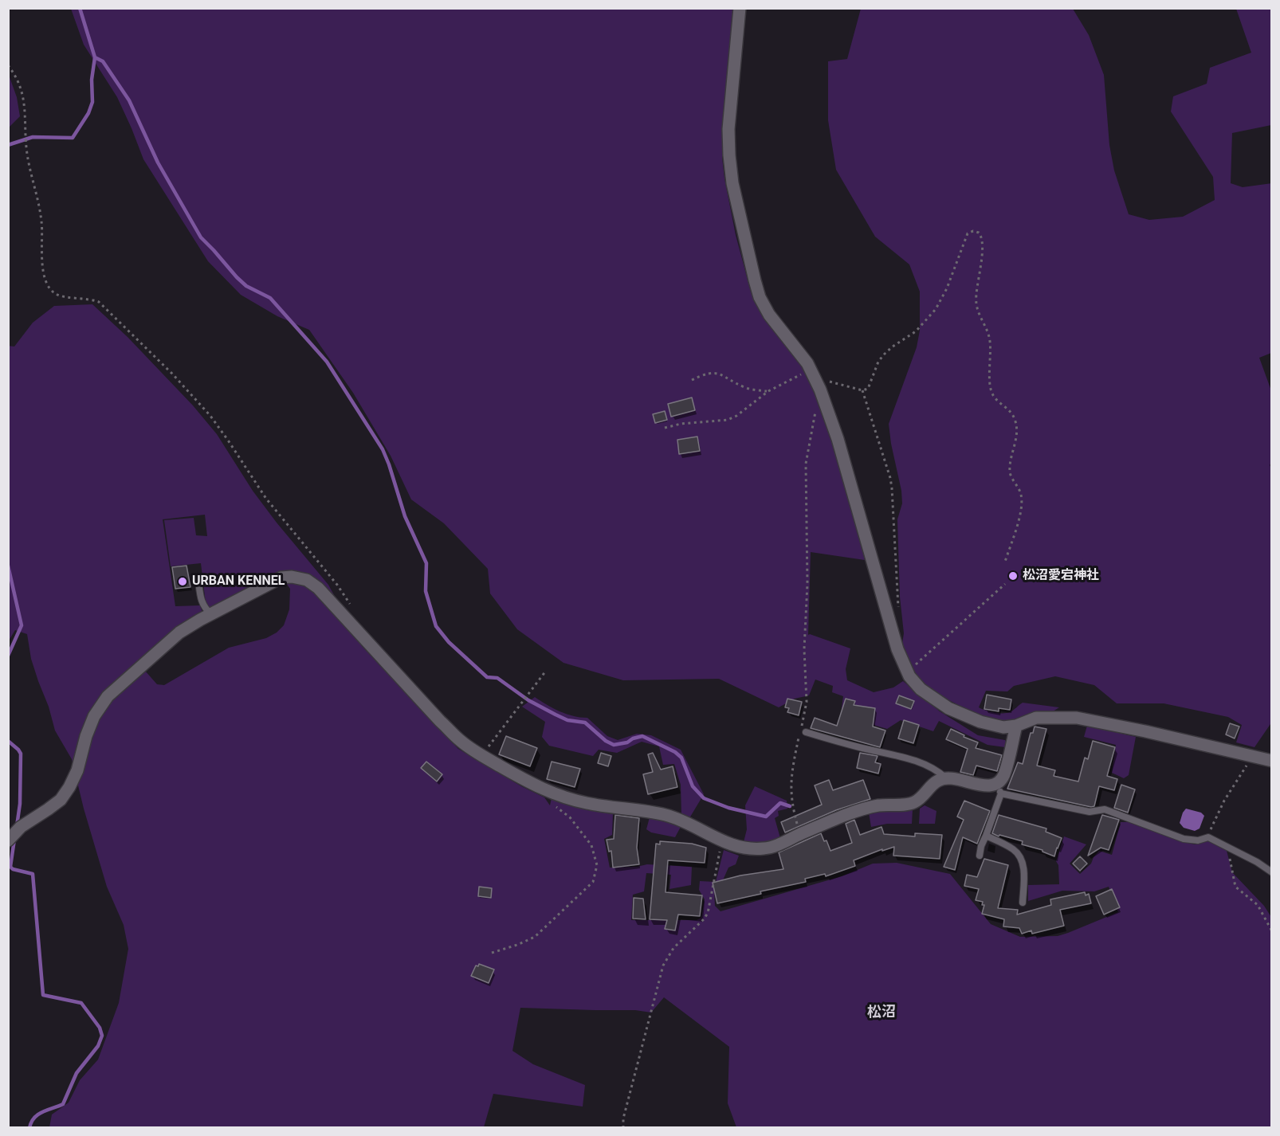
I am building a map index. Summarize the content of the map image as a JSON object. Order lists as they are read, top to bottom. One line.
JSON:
{"districts":["松沼"],"places":["松沼愛宕神社","URBAN KENNEL"]}
